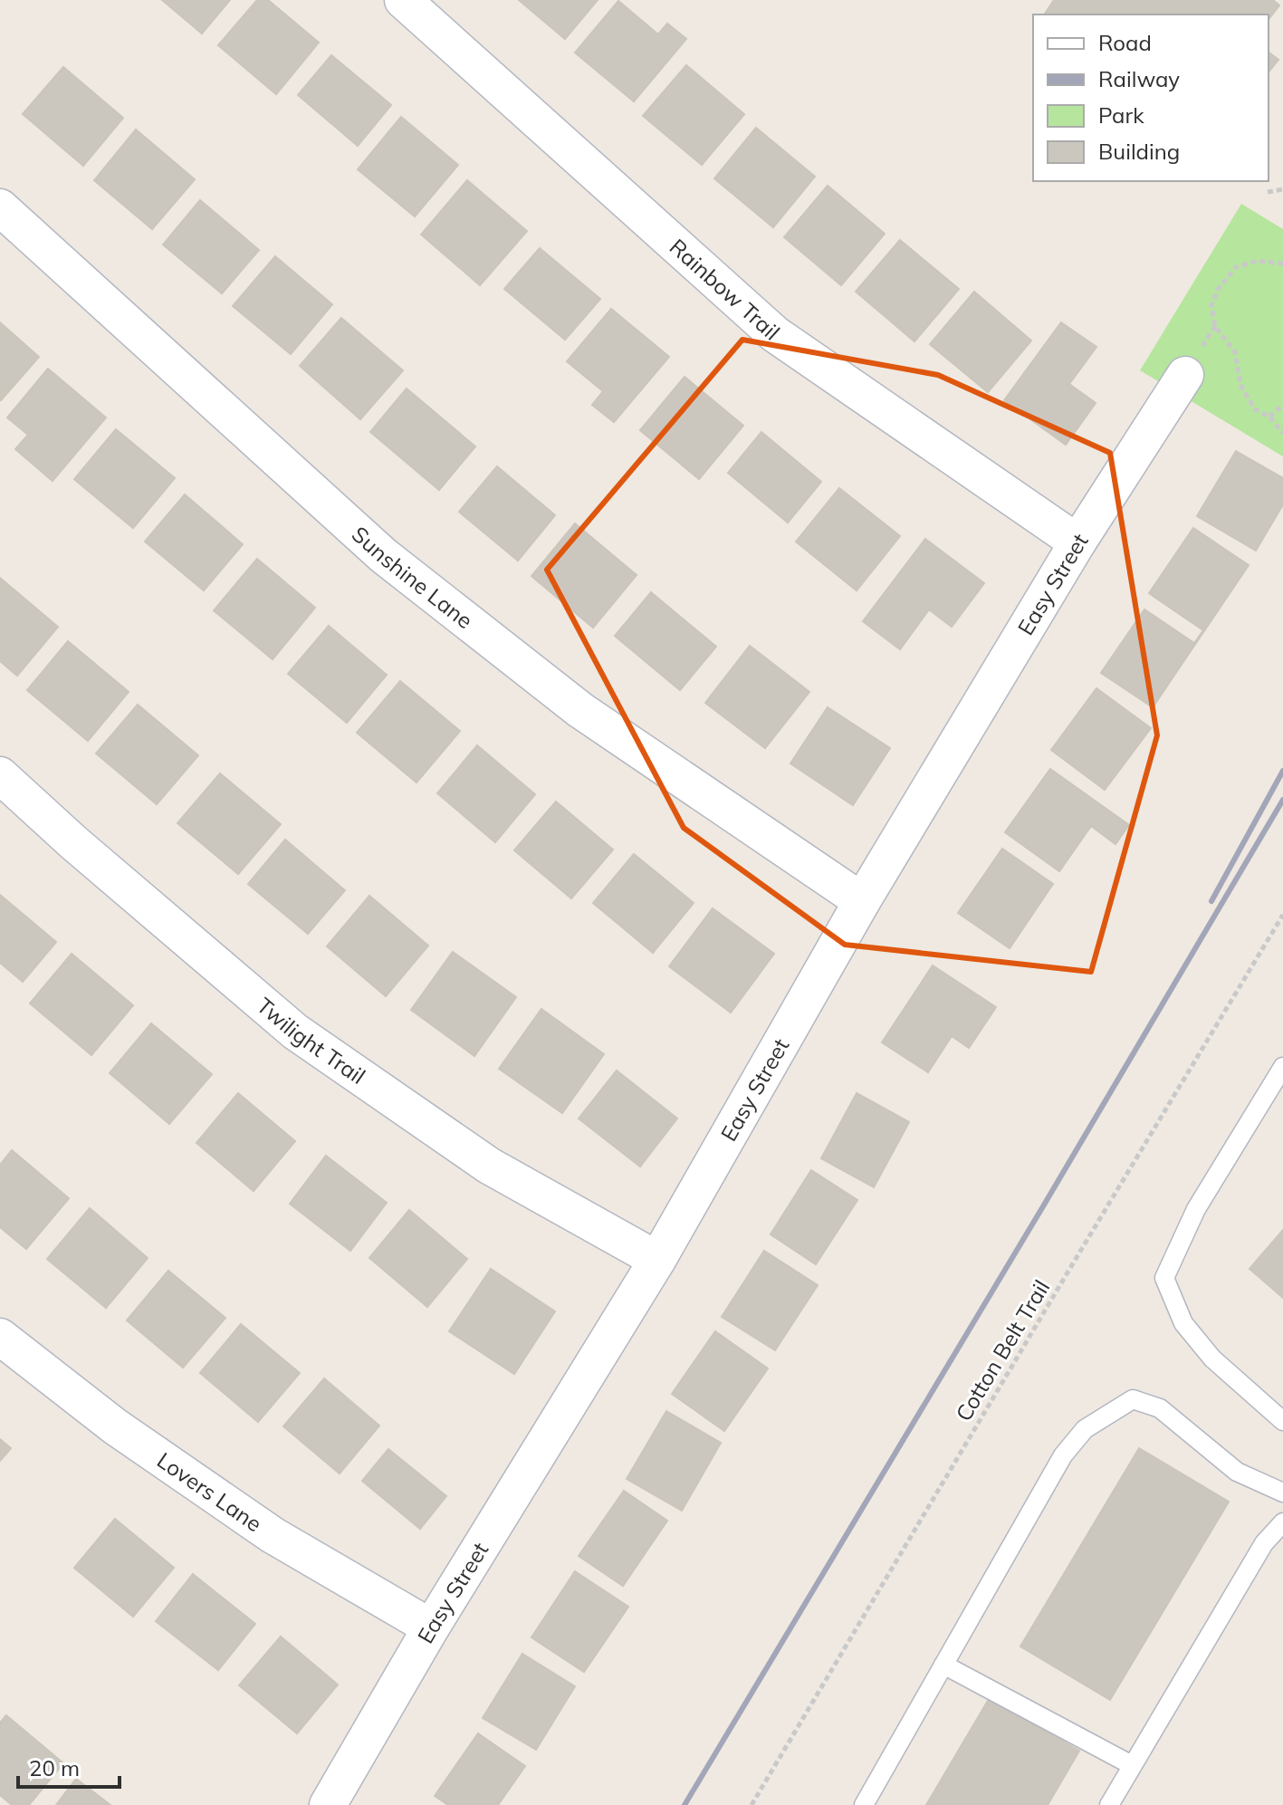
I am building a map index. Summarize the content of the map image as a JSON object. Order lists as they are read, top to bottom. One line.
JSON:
{"streets":{"street":["Rainbow Trail","Sunshine Lane","Easy Street","Twilight Trail","Lovers Lane"],"path":["Cotton Belt Trail"]},"crossings":[["Rainbow Trail","Easy Street"],["Sunshine Lane","Easy Street"],["Easy Street","Twilight Trail"],["Easy Street","Lovers Lane"]],"legend":["Road","Railway","Park","Building"],"scale_bar":"20 m"}
